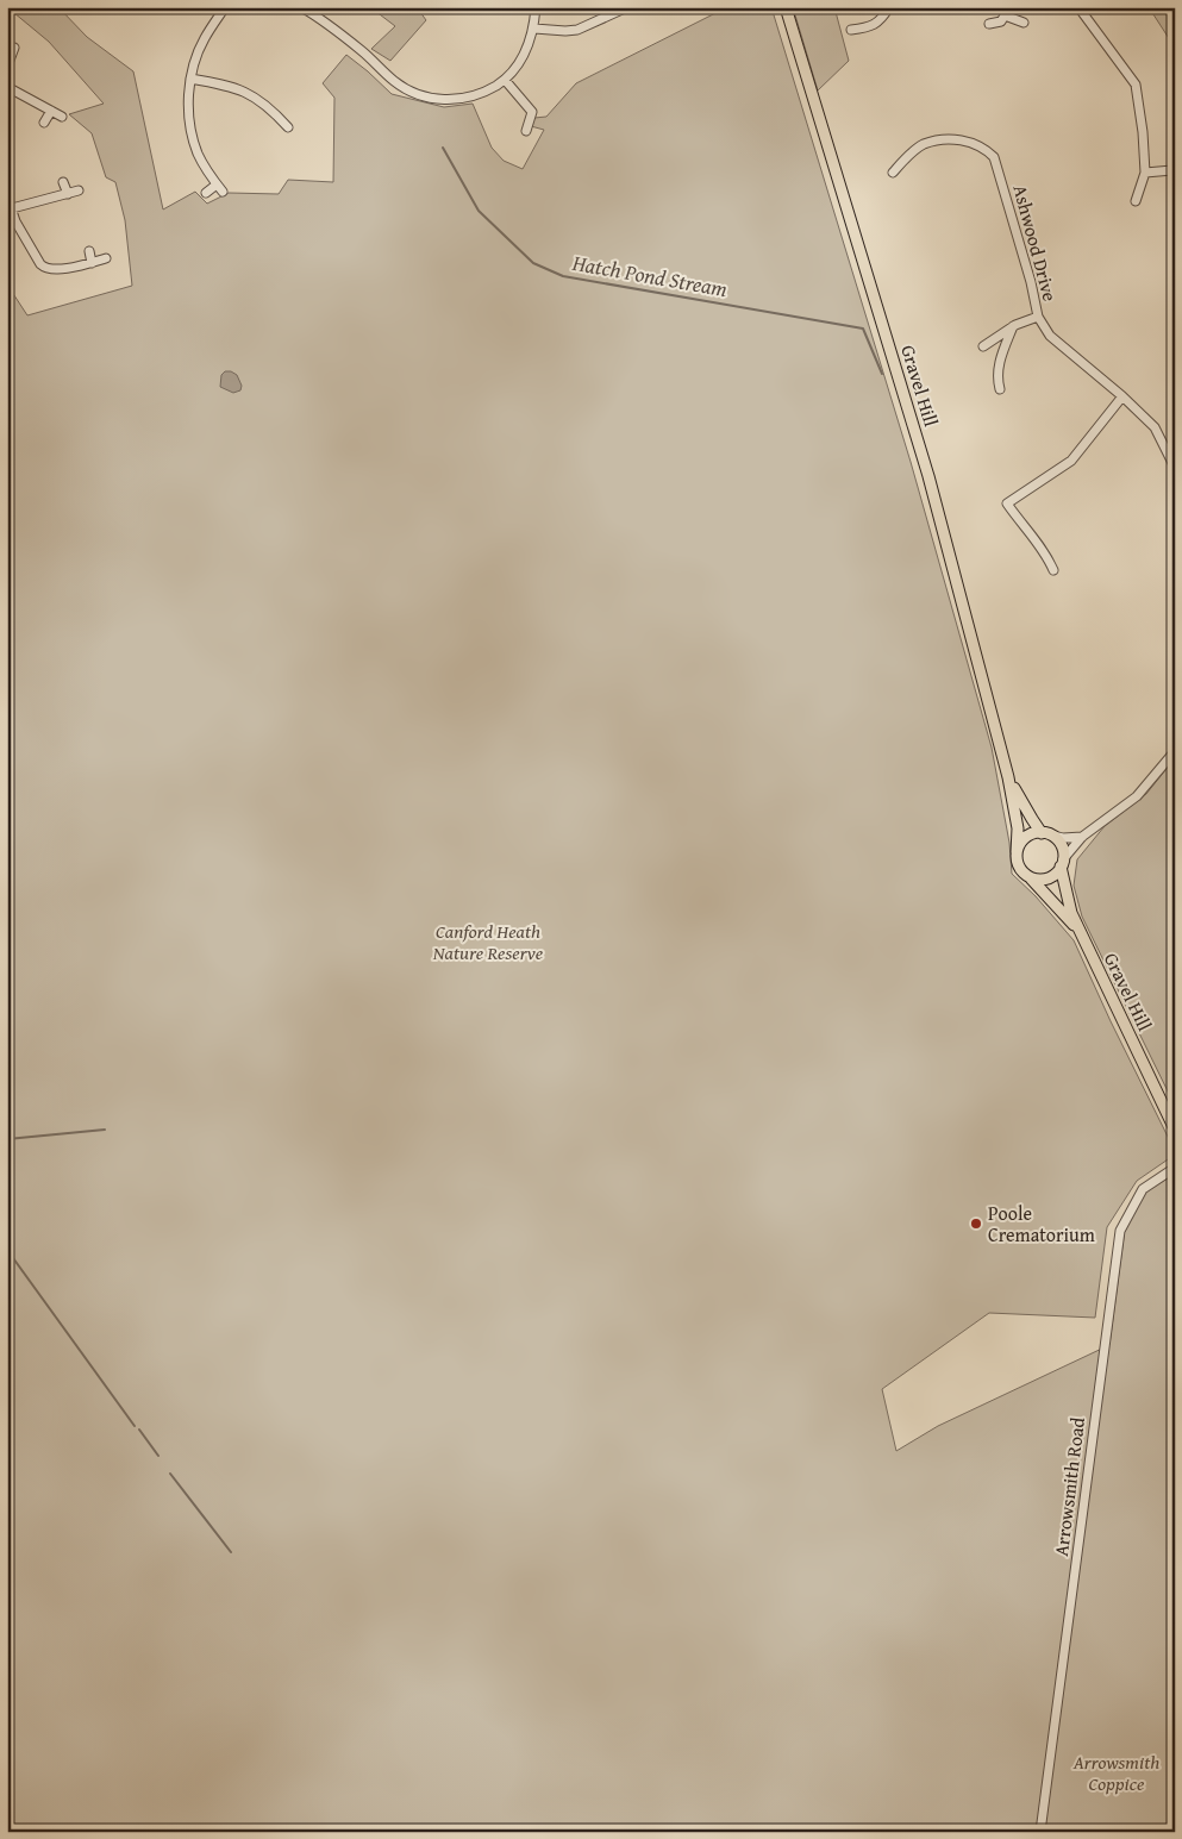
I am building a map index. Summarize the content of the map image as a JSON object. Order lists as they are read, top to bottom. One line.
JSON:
{"streets":{"main road":["Gravel Hill"],"street":["Ashwood Drive","Arrowsmith Road"]},"water":["Hatch Pond Stream"],"parks":["Canford Heath Nature Reserve","Arrowsmith Coppice"],"places":["Poole Crematorium"]}
